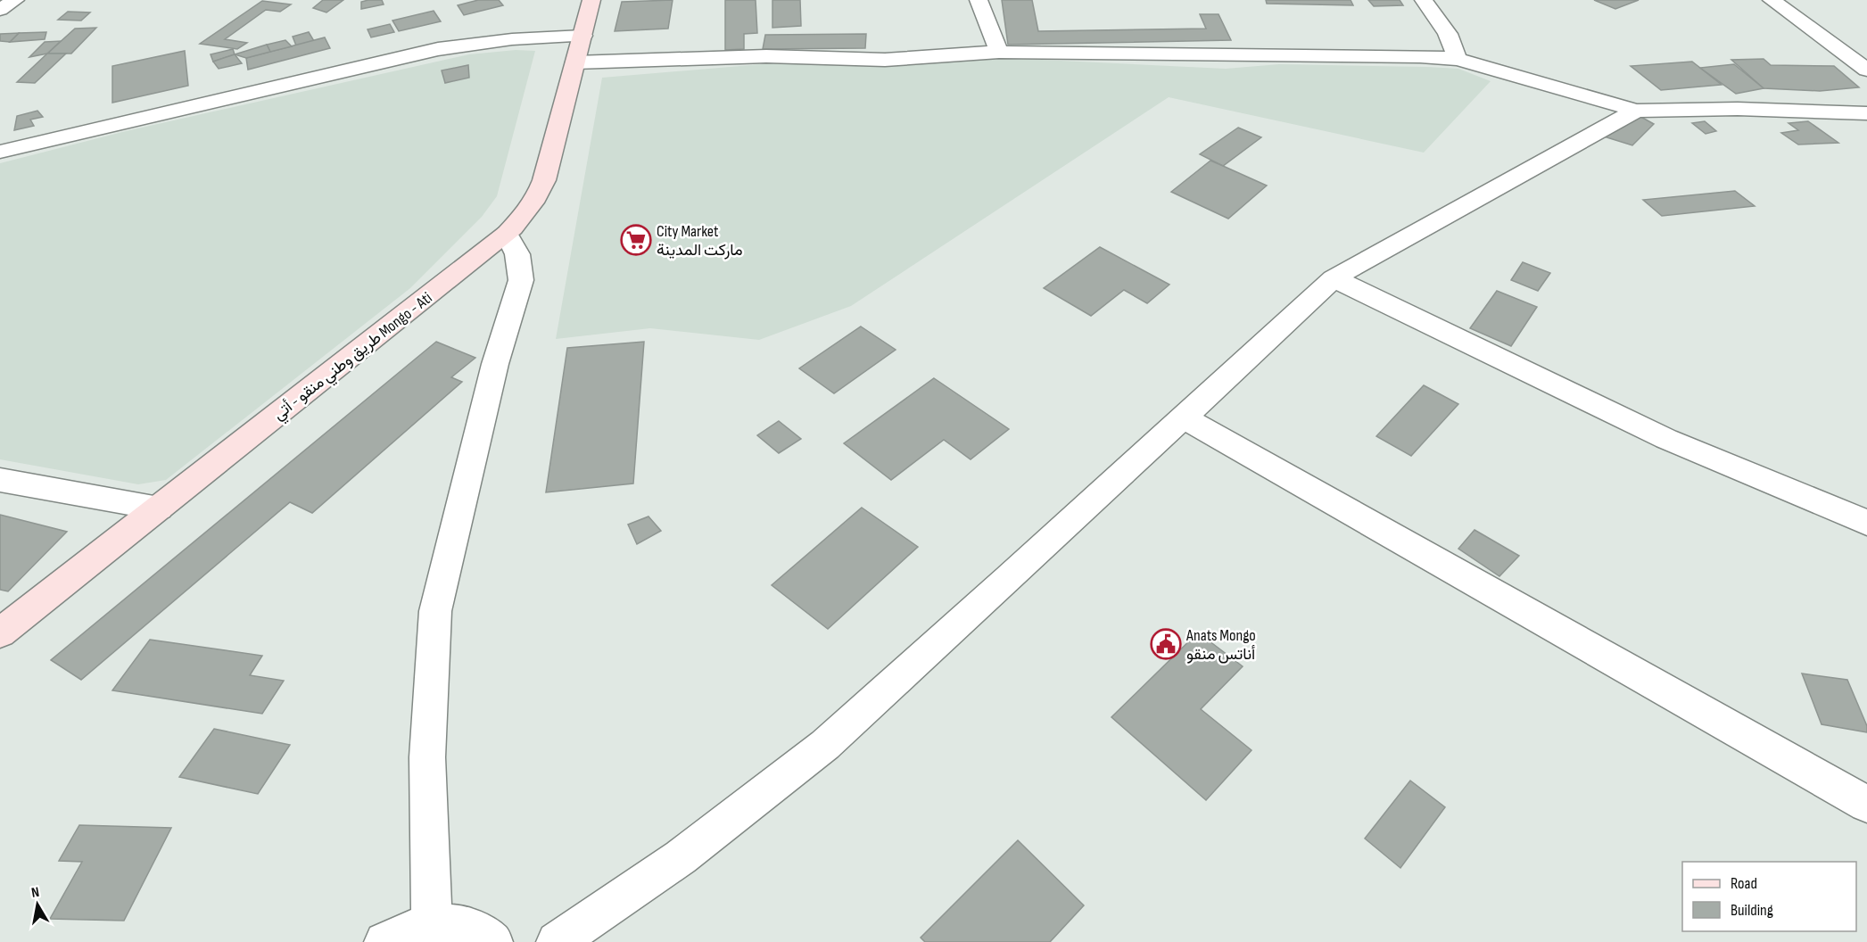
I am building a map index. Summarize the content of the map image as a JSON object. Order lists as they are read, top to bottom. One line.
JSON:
{"streets":{"main road":["طريق وطني منقو - أتي Mongo - Ati"]},"places":{"supermarket":["City Market ماركت المدينة"],"public building":["Anats Mongo أناتس منقو"]},"legend":["Road","Building"],"north":"top"}
